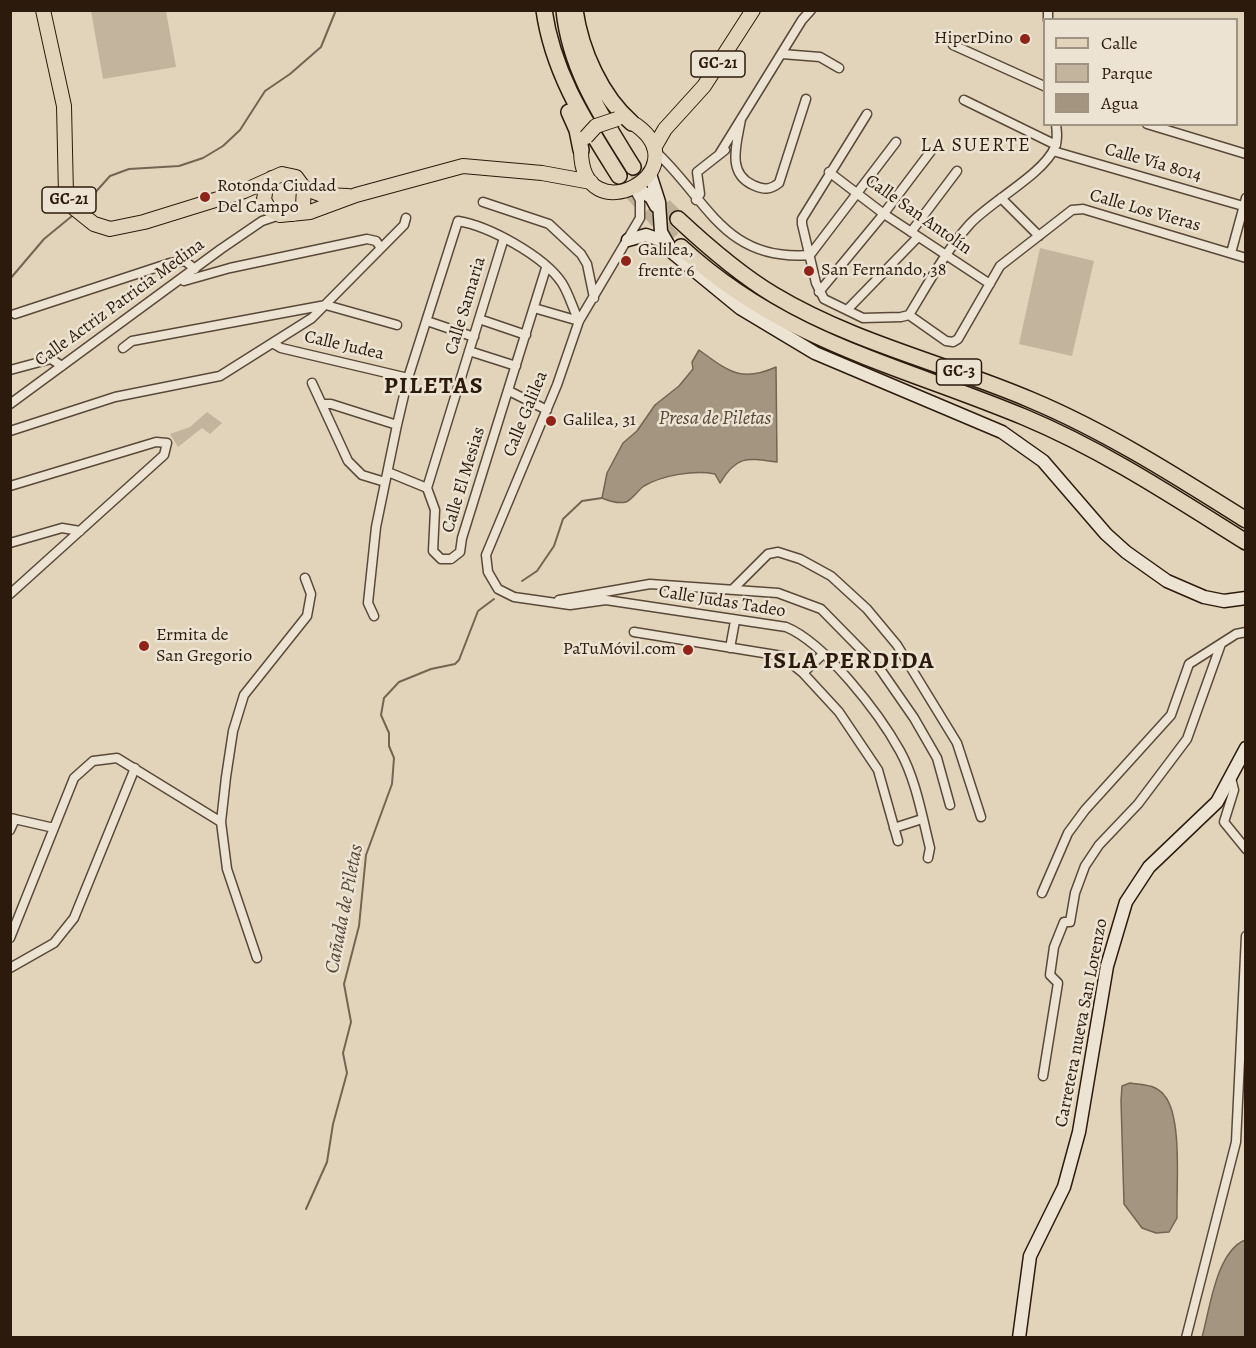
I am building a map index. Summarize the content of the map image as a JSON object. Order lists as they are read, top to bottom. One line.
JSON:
{"streets":{"highway":["GC-3"],"main road":["GC-21"],"street":["Calle Vía 8014","Calle Los Vieras","Calle San Antolín","Calle Actriz Patricia Medina","Calle Samaria","Calle Judea","Calle Galilea","Calle El Mesias","Calle Judas Tadeo","Carretera nueva San Lorenzo"]},"crossings":[["GC-21","Calle Actriz Patricia Medina"],["Calle Los Vieras","Calle San Antolín"],["Calle Samaria","Calle El Mesias"],["Calle Galilea","Calle Judas Tadeo"]],"districts":["LA SUERTE","PILETAS","ISLA PERDIDA"],"water":["Presa de Piletas","Cañada de Piletas"],"places":["HiperDino","Rotonda Ciudad Del Campo","Galilea, frente 6","San Fernando, 38","Galilea, 31","Ermita de San Gregorio","PaTuMóvil.com"],"legend":["Calle","Parque","Agua"]}
